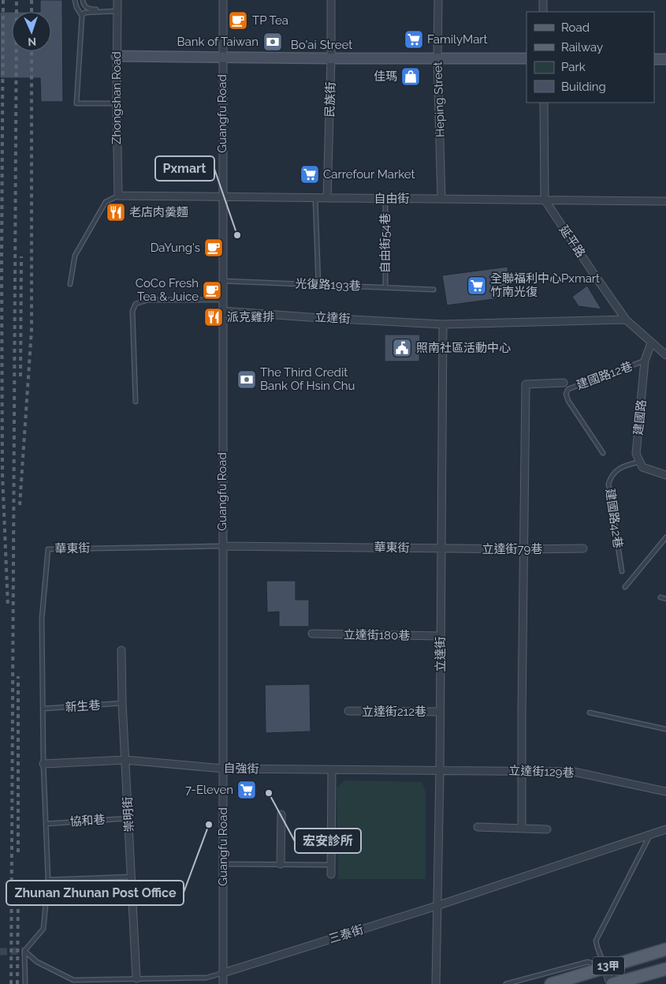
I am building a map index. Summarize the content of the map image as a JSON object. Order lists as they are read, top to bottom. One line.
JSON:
{"streets":{"main road":["13甲"],"street":["Bo'ai Street","Zhongshan Road","民族街","Heping Street","Guangfu Road","自由街","延平路","立達街","建國路","華東街","立達街79巷","立達街180巷","立達街212巷","自強街","立達街129巷","崇明街","三泰街"],"lane":["自由街54巷","光復路193巷","建國路12巷","建國路42巷","新生巷","協和巷"]},"crossings":[["Bo'ai Street","Zhongshan Road"],["Bo'ai Street","民族街"],["Bo'ai Street","Heping Street"],["Bo'ai Street","Guangfu Road"],["Zhongshan Road","自由街"],["民族街","自由街"],["Heping Street","自由街"],["Guangfu Road","自由街"],["Guangfu Road","光復路193巷"],["Guangfu Road","立達街"],["Guangfu Road","華東街"],["Guangfu Road","自強街"],["Guangfu Road","三泰街"],["自由街","延平路"],["自由街","自由街54巷"],["延平路","立達街"],["延平路","建國路"],["自由街54巷","光復路193巷"],["立達街","華東街"],["立達街","立達街79巷"],["立達街","立達街180巷"],["立達街","立達街212巷"],["立達街","自強街"],["立達街","立達街129巷"],["立達街","三泰街"],["建國路12巷","建國路"],["建國路","建國路42巷"],["華東街","立達街79巷"],["華東街","新生巷"],["華東街","自強街"],["華東街","協和巷"],["華東街","三泰街"],["新生巷","崇明街"],["自強街","立達街129巷"],["自強街","崇明街"],["崇明街","協和巷"],["崇明街","三泰街"]],"places":{"cafe":["TP Tea","DaYung's","CoCo Fresh Tea & Juice"],"supermarket":["FamilyMart","Carrefour Market","全聯福利中心Pxmart 竹南光復","7-Eleven"],"bank":["Bank of Taiwan","The Third Credit Bank Of Hsin Chu"],"shop":["佳瑪"],"restaurant":["老店肉羮麵","派克雞排"],"other":["Pxmart","宏安診所","Zhunan Zhunan Post Office"],"public building":["照南社區活動中心"]},"legend":["Road","Railway","Park","Building"],"north":"bottom"}
